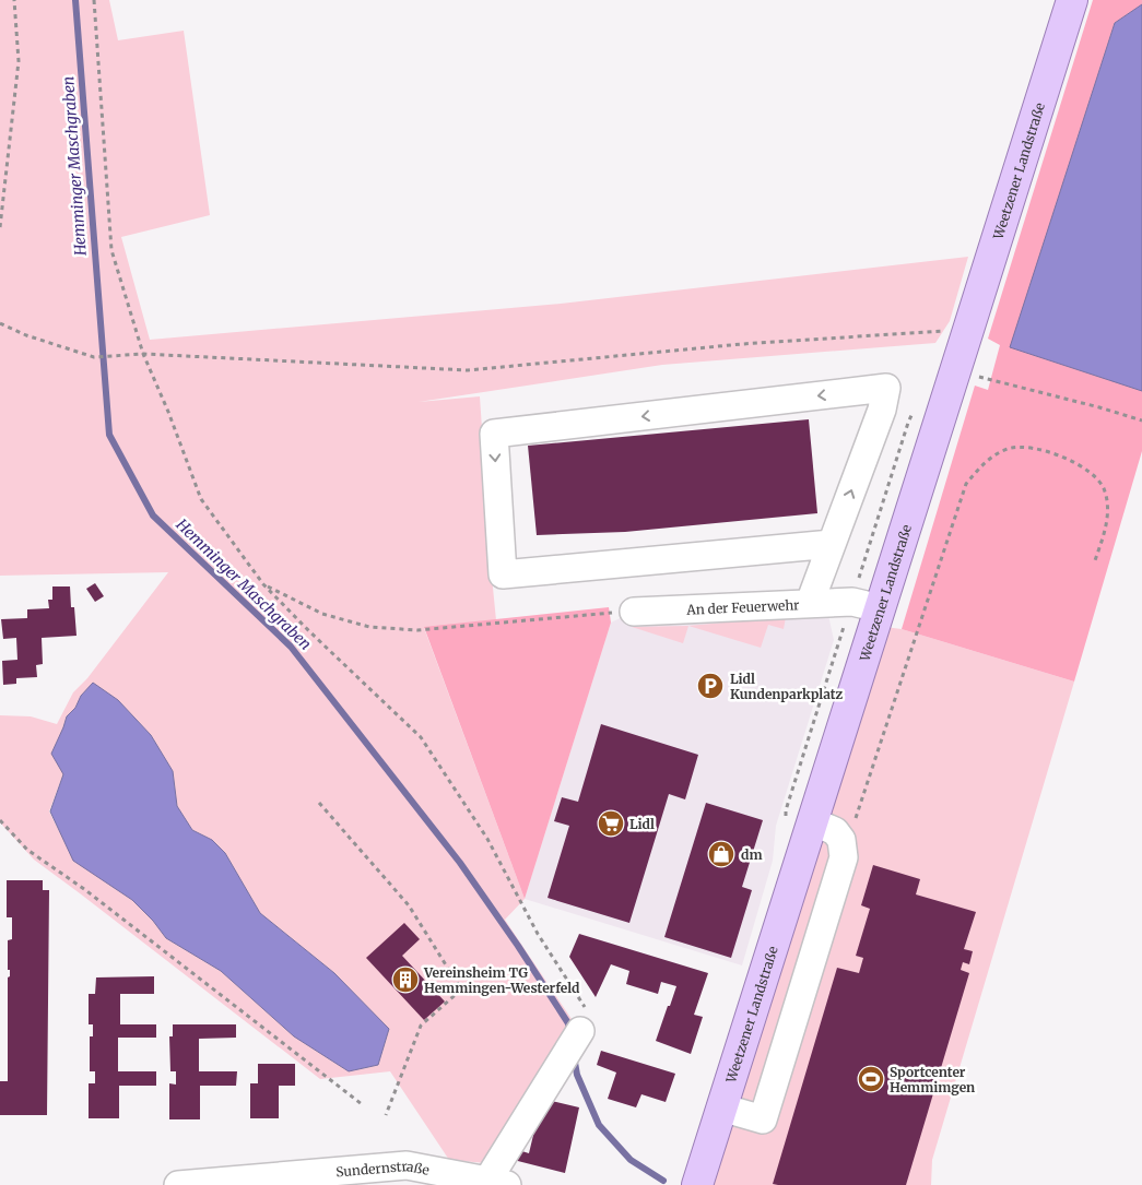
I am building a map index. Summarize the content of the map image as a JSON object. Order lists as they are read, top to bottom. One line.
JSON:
{"streets":{"main road":["Weetzener Landstraße"],"street":["An der Feuerwehr","Sundernstraße"]},"crossings":[["Weetzener Landstraße","An der Feuerwehr"]],"water":["Hemminger Maschgraben"],"places":{"parking":["Lidl Kundenparkplatz"],"supermarket":["Lidl"],"shop":["dm"],"building":["Vereinsheim TG Hemmingen-Westerfeld"],"sports":["Sportcenter Hemmimgen"]}}
